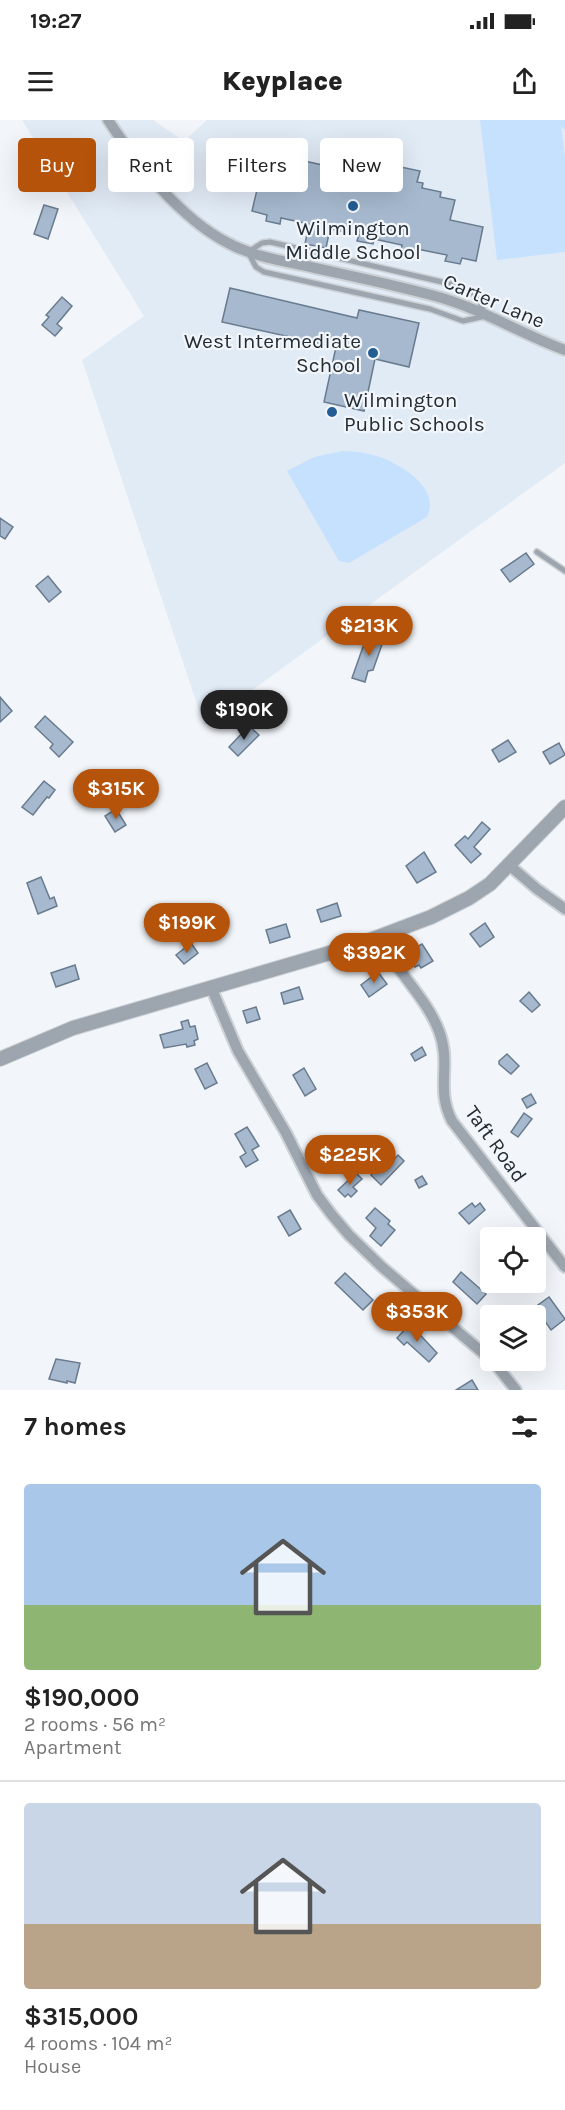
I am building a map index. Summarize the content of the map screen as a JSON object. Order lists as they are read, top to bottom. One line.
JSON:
{"streets":{"street":["Carter Lane","Taft Road"]},"places":["Wilmington Middle School","West Intermediate School","Wilmington Public Schools"],"page":{"status":"19:27","header":"Keyplace","chip":["Buy","Rent","Filters","New"],"price":["$213K","$190K","$315K","$199K","$392K","$225K","$353K"],"heading":"7 homes","list":[{"name":"$190,000","note":"2 rooms · 56 m² · Apartment"},{"name":"$315,000","note":"4 rooms · 104 m² · House"}]}}
